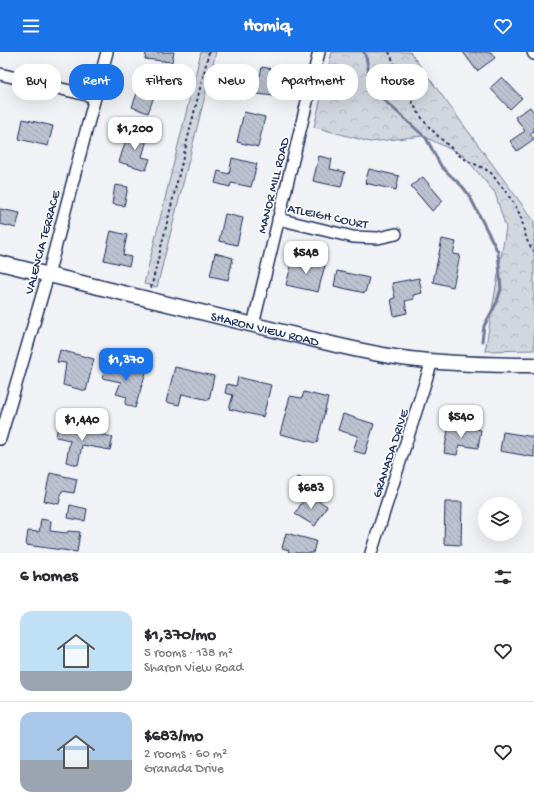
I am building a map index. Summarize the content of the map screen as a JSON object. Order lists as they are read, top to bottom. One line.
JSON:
{"streets":{"street":["MANOR MILL ROAD","ATLEIGH COURT","VALENCIA TERRACE","SHARON VIEW ROAD","GRANADA DRIVE"]},"crossings":[["MANOR MILL ROAD","ATLEIGH COURT"],["MANOR MILL ROAD","SHARON VIEW ROAD"],["VALENCIA TERRACE","SHARON VIEW ROAD"],["SHARON VIEW ROAD","GRANADA DRIVE"]],"page":{"header":"Homiq","chip":["Buy","Rent","Filters","New","Apartment","House"],"price":["$1,200","$548","$1,370","$540","$1,440","$683"],"heading":"6 homes","list":[{"name":"$1,370/mo","note":"5 rooms · 138 m² · Sharon View Road"},{"name":"$683/mo","note":"2 rooms · 60 m² · Granada Drive"}]}}
